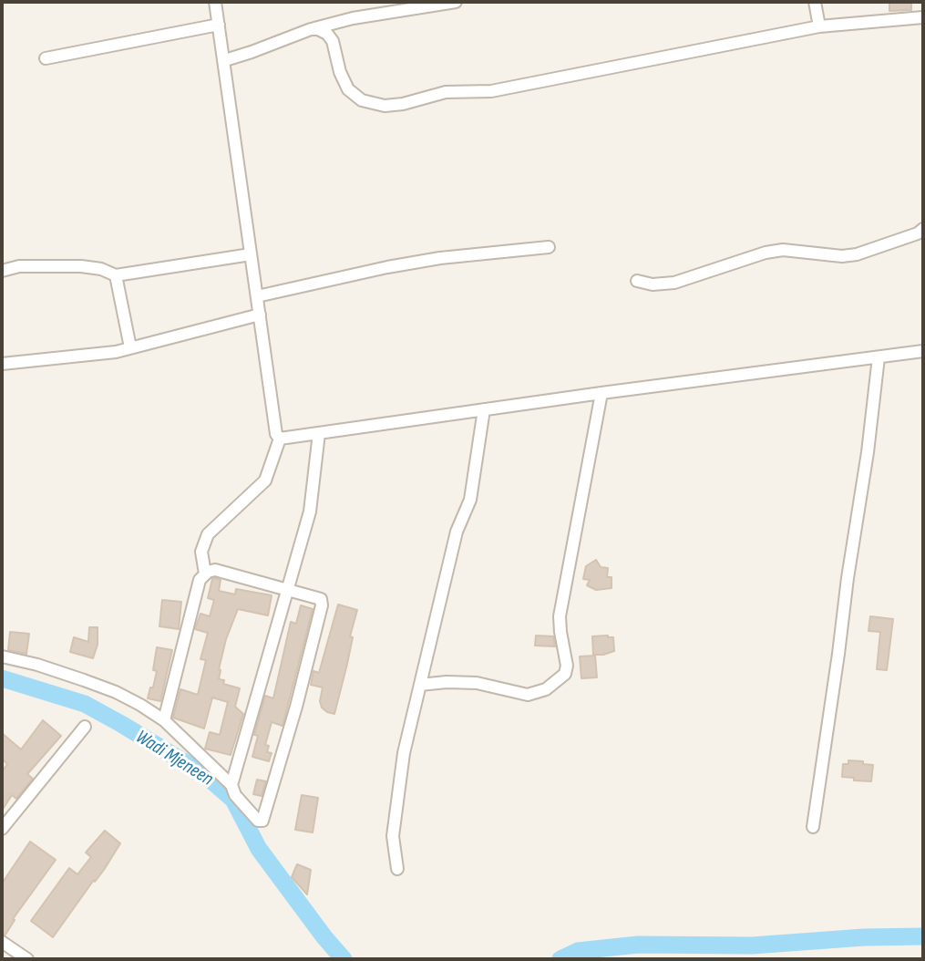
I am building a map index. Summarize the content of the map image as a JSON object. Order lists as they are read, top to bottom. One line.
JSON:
{"water":["Wadi Mjeneen"]}
